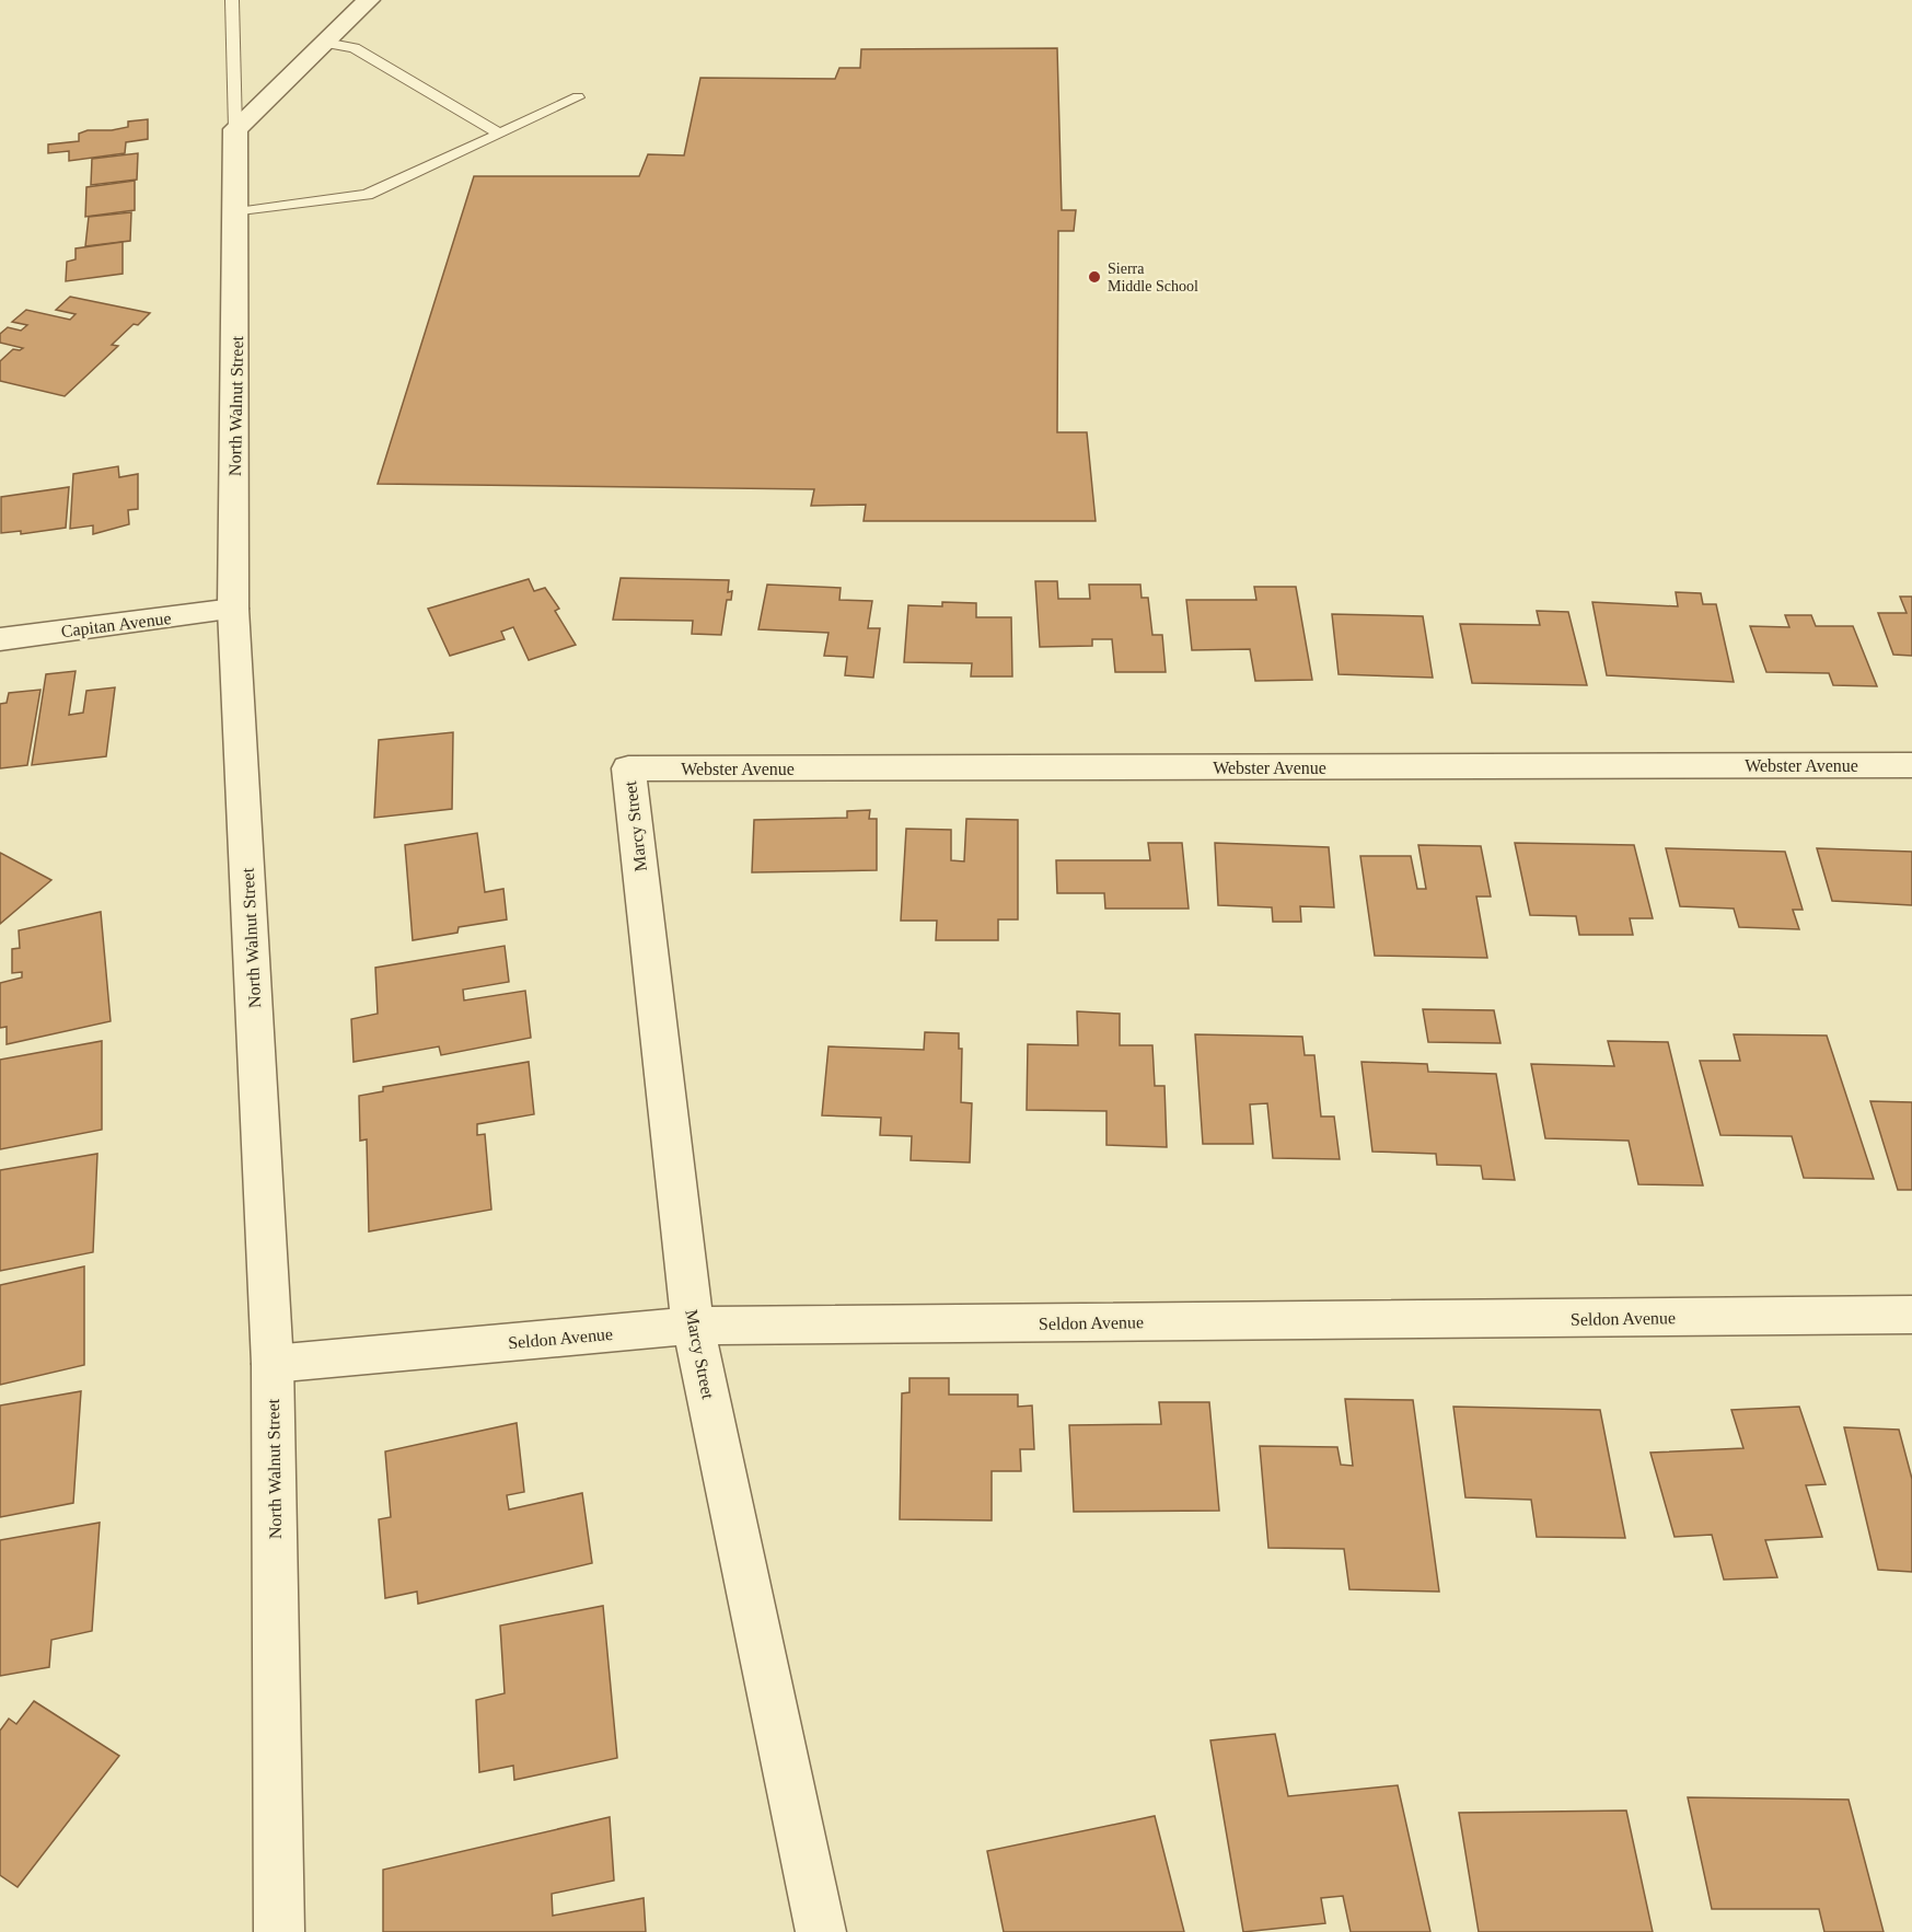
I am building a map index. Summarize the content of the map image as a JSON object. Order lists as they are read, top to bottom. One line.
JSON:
{"streets":{"street":["North Walnut Street","Capitan Avenue","Webster Avenue","Marcy Street","Seldon Avenue"]},"crossings":[["North Walnut Street","Capitan Avenue"],["North Walnut Street","Seldon Avenue"],["Webster Avenue","Marcy Street"],["Marcy Street","Seldon Avenue"]],"places":["Sierra Middle School"]}
